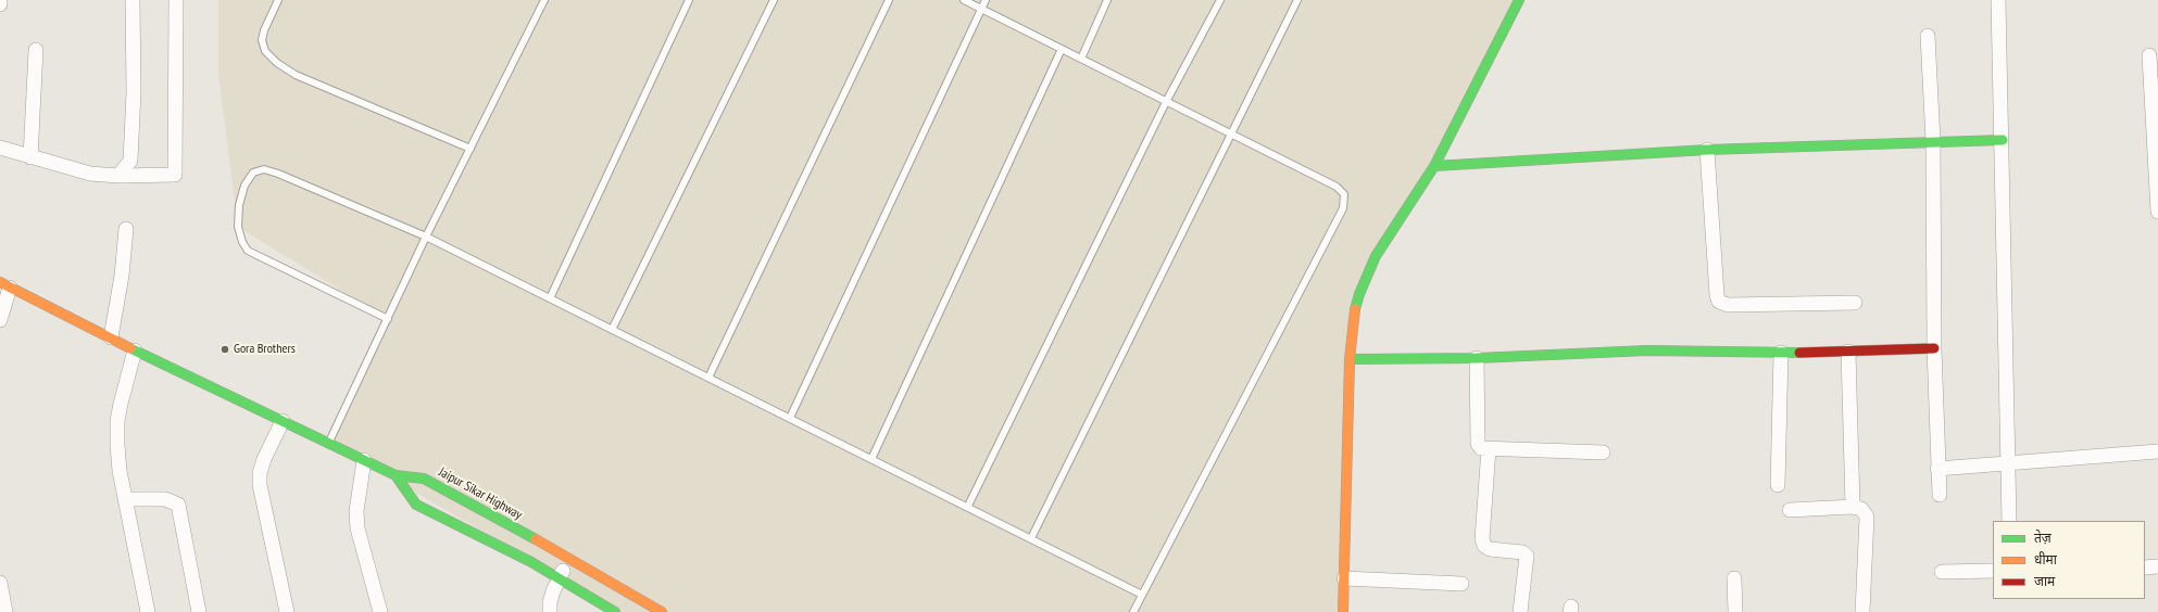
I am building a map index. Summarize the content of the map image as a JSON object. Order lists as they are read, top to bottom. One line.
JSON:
{"streets":{"street":["Jaipur Sikar Highway"]},"places":["Gora Brothers"],"legend":["तेज़","धीमा","जाम"]}
